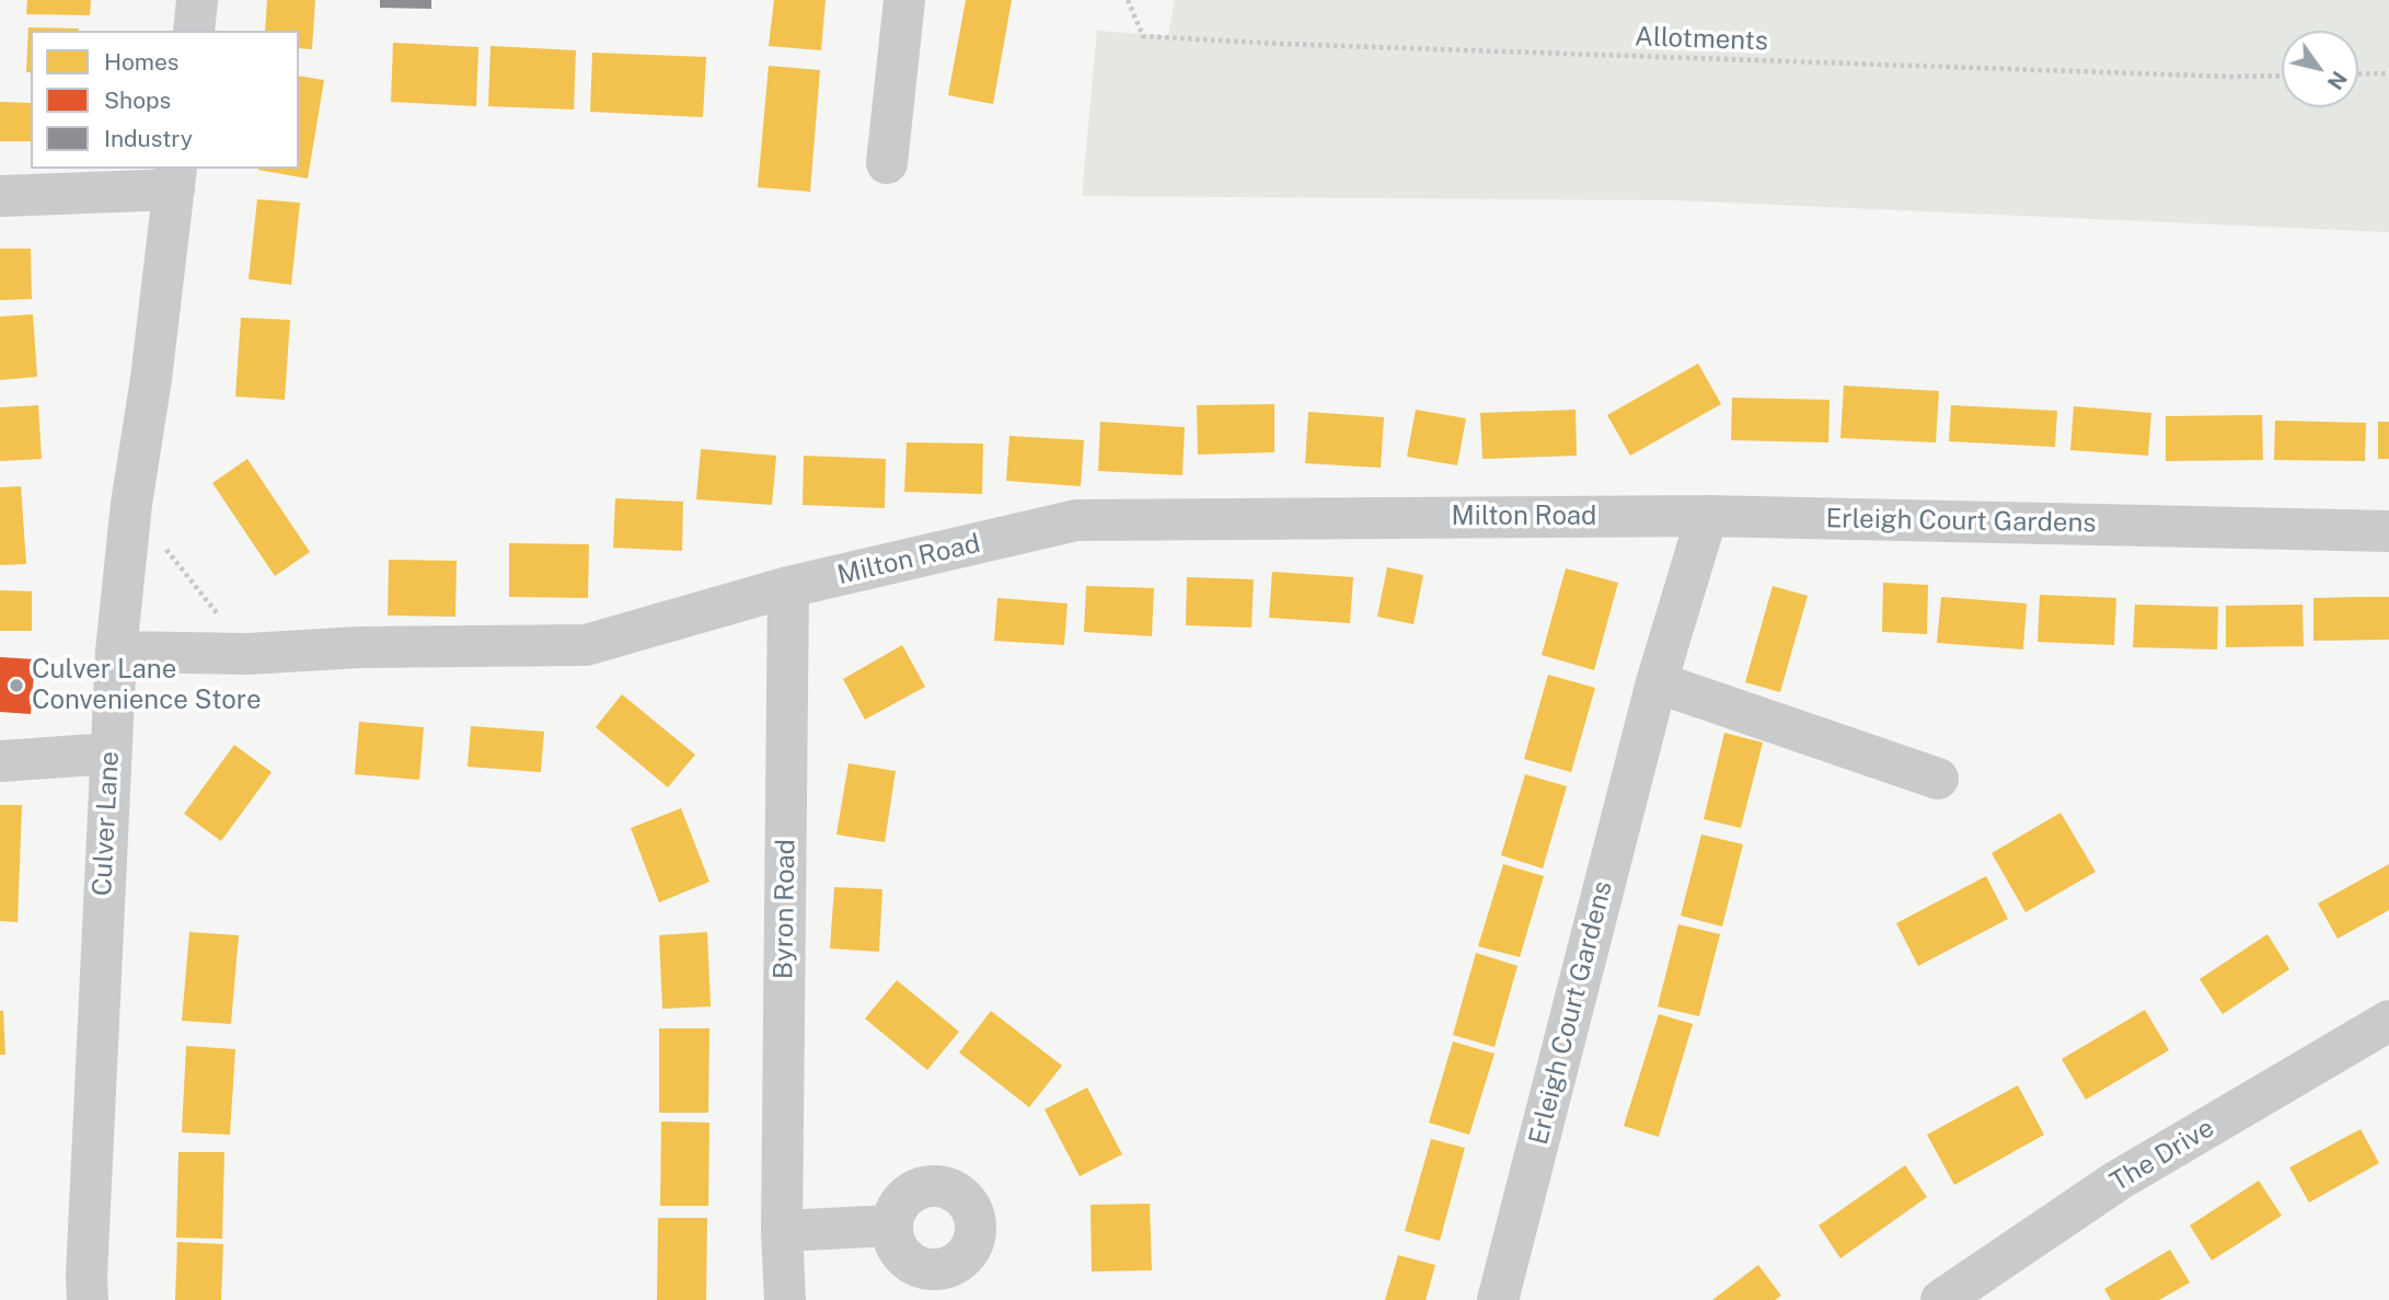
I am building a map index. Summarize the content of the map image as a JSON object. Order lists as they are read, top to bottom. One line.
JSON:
{"streets":{"street":["Milton Road","Erleigh Court Gardens","Culver Lane","Byron Road","The Drive"],"path":["Allotments"]},"crossings":[["Milton Road","Erleigh Court Gardens"],["Milton Road","Culver Lane"],["Milton Road","Byron Road"]],"places":["Culver Lane Convenience Store"],"legend":["Homes","Shops","Industry"],"north":"bottom right"}
